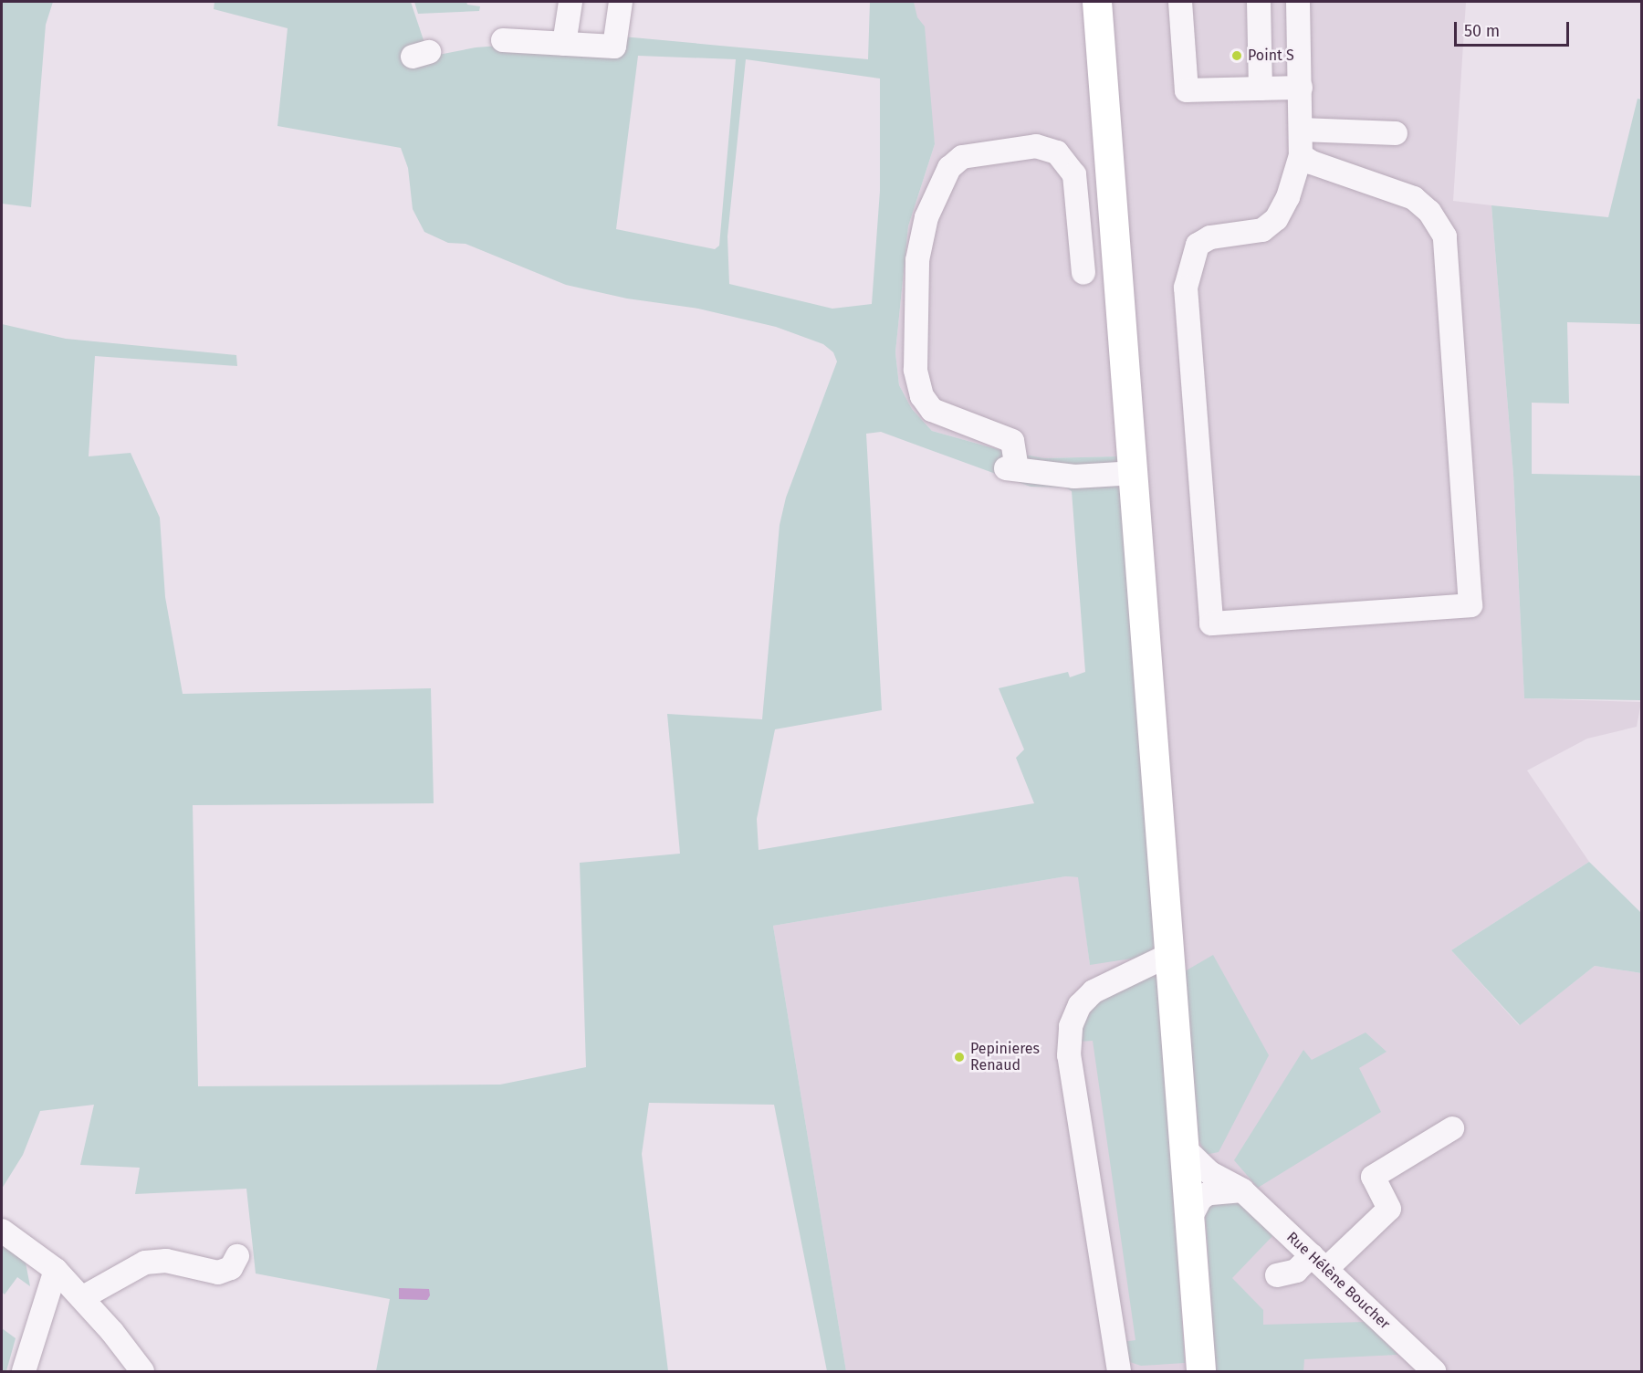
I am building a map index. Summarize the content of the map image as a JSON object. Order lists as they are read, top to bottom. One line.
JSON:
{"streets":{"street":["Rue Hélène Boucher"]},"places":["Point S","Pepinieres Renaud"],"scale_bar":"50 m"}
